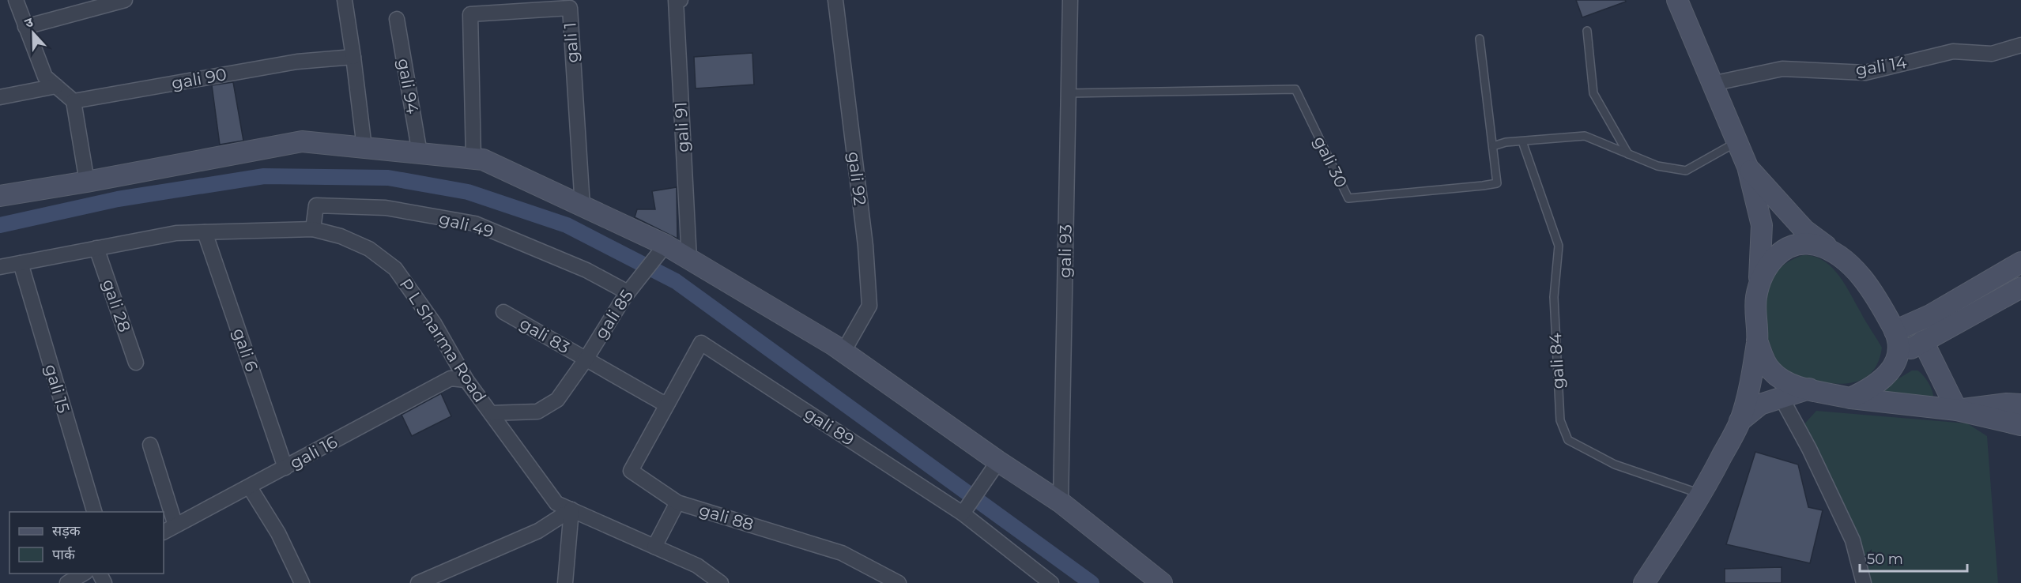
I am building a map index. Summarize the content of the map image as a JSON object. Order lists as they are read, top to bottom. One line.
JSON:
{"streets":{"street":["gali 1","gali 14","gali 90","gali 94","gali 91","gali 92","gali 49","gali 93","gali 28","gali 85","gali 83","P L Sharma Road","gali 6","gali 15","gali 89","gali 16","gali 88"],"lane":["gali 30","gali 84"]},"crossings":[["gali 30","gali 93"],["gali 49","gali 85"],["gali 49","P L Sharma Road"],["gali 28","P L Sharma Road"],["gali 85","gali 83"],["gali 85","P L Sharma Road"],["gali 83","gali 89"],["gali 83","gali 88"],["P L Sharma Road","gali 6"],["P L Sharma Road","gali 15"],["P L Sharma Road","gali 16"],["gali 6","gali 16"],["gali 89","gali 88"]],"legend":["सड़क","पार्क"],"scale_bar":"50 m","north":"top"}
